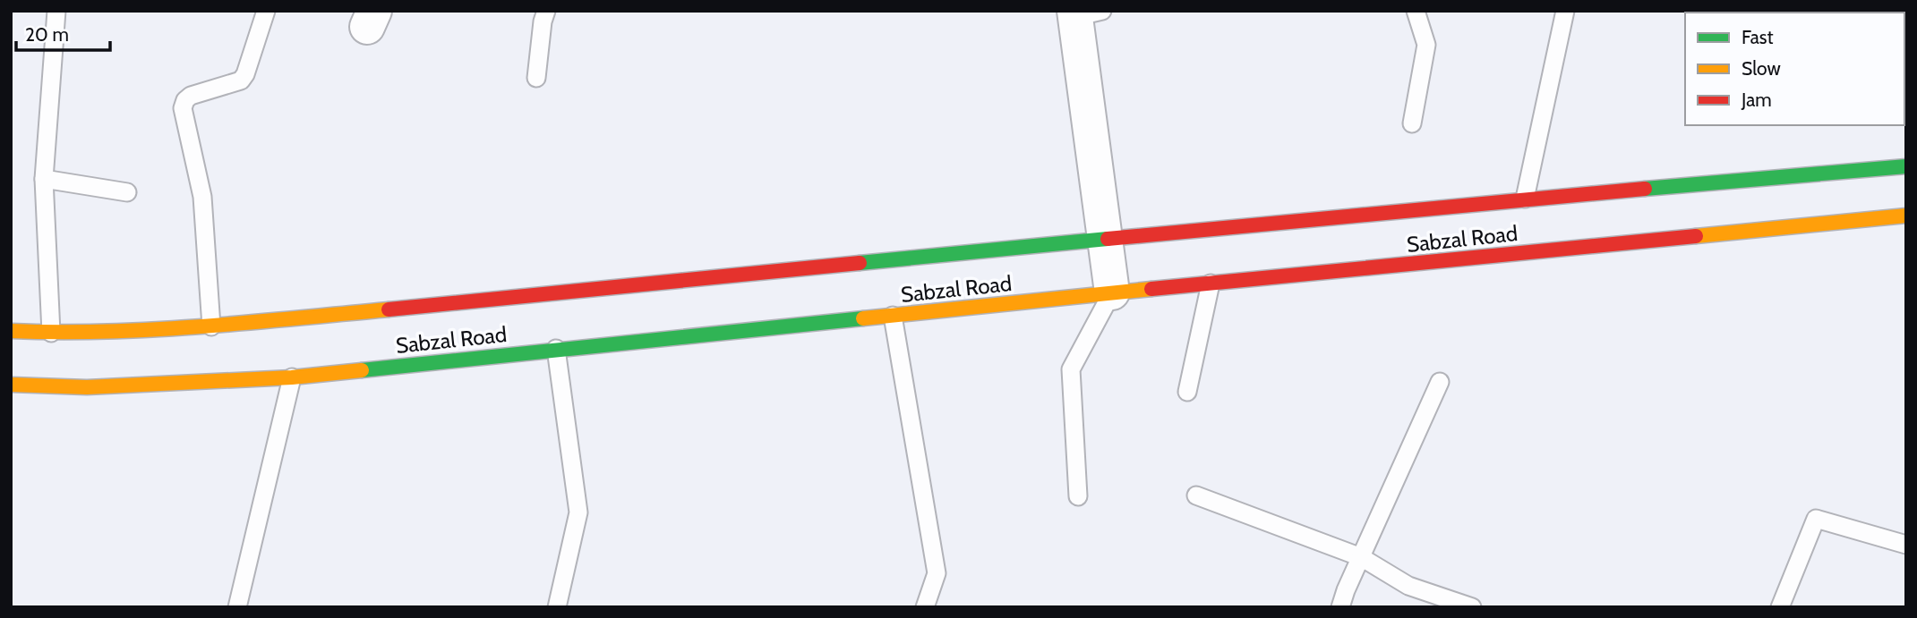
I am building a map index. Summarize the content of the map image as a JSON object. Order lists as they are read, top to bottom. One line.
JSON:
{"streets":{"main road":["Sabzal Road"]},"legend":["Fast","Slow","Jam"],"scale_bar":"20 m"}
